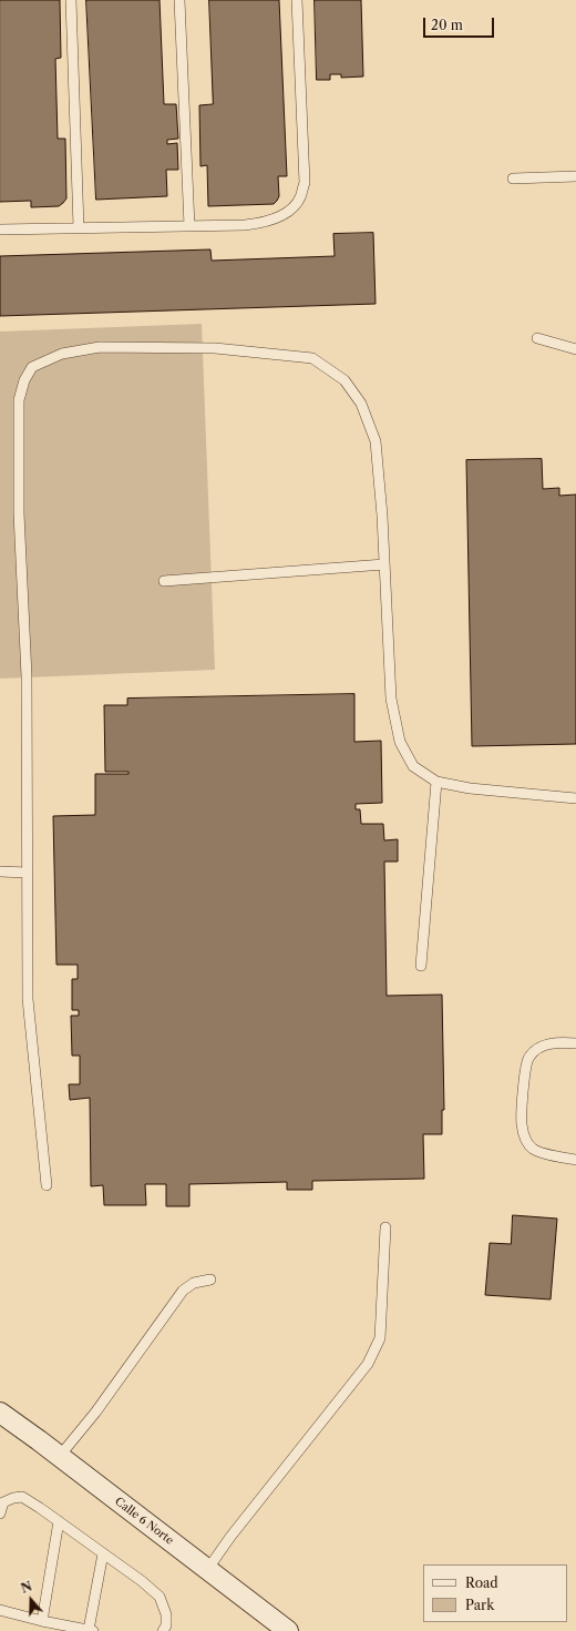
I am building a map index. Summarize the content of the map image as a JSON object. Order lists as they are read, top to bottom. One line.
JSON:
{"streets":{"street":["Calle 6 Norte"]},"legend":["Road","Park"],"scale_bar":"20 m","north":"top"}
